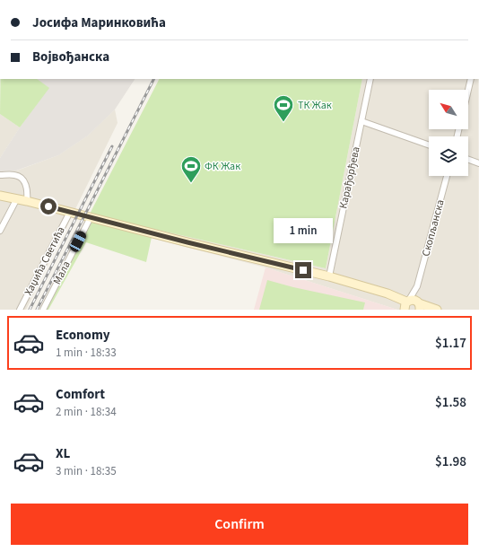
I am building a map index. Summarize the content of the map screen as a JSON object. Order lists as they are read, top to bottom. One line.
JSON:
{"streets":{"street":["Карађорђева","Скопљанска","Хаџића Светића","Мала"]},"places":{"sports":["ТК Жак","ФК Жак"]},"north":"top left","page":{"banner":["Јосифа Маринковића","Војвођанска"],"bubble":"1 min","list":[{"name":"Economy","note":"1 min · 18:33","value":"$1.17"},{"name":"Comfort","note":"2 min · 18:34","value":"$1.58"},{"name":"XL","note":"3 min · 18:35","value":"$1.98"}],"buttons":"Confirm"}}
